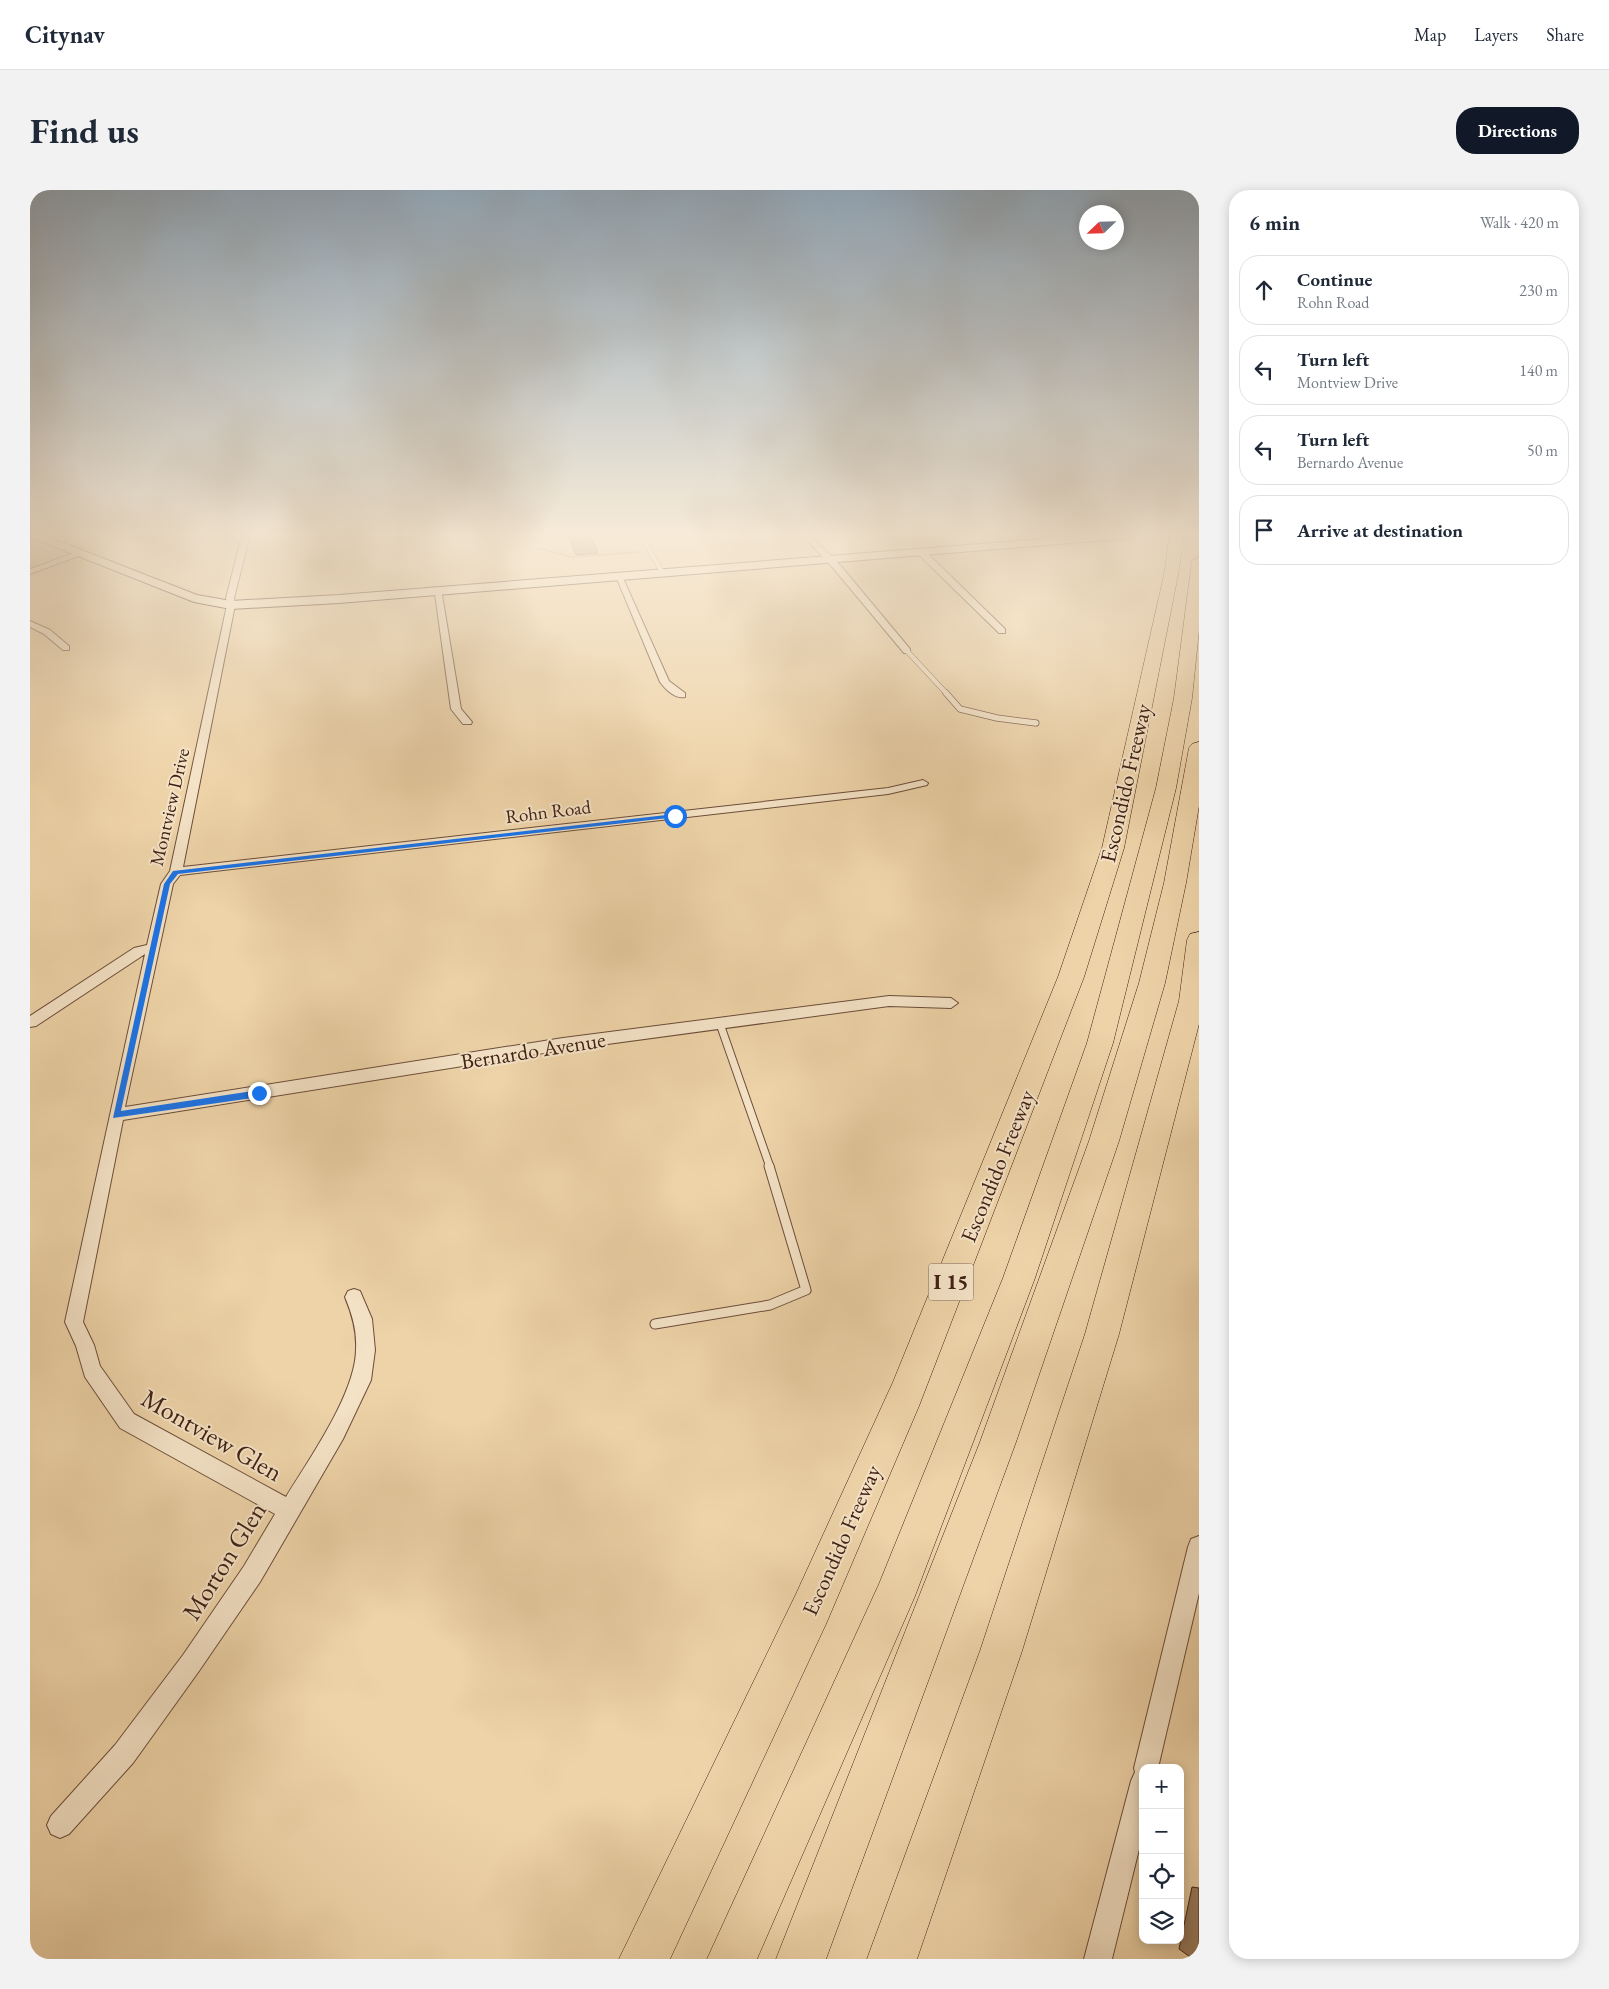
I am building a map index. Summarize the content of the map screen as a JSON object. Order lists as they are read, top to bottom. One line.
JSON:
{"streets":{"highway":["Escondido Freeway","I 15"],"street":["Montview Drive","Rohn Road","Bernardo Avenue","Montview Glen","Morton Glen"]},"crossings":[["Montview Drive","Rohn Road"],["Montview Drive","Bernardo Avenue"],["Montview Drive","Montview Glen"],["Bernardo Avenue","Montview Glen"],["Montview Glen","Morton Glen"]],"north":"bottom left","page":{"header":"Citynav","nav":["Map","Layers","Share"],"buttons":"Directions","title":"Find us","heading":["6 min","Walk · 420 m"],"list":[["Continue","Rohn Road","230 m"],["Turn left","Montview Drive","140 m"],["Turn left","Bernardo Avenue","50 m"],"Arrive at destination"],"map_buttons":["+","−"]}}
